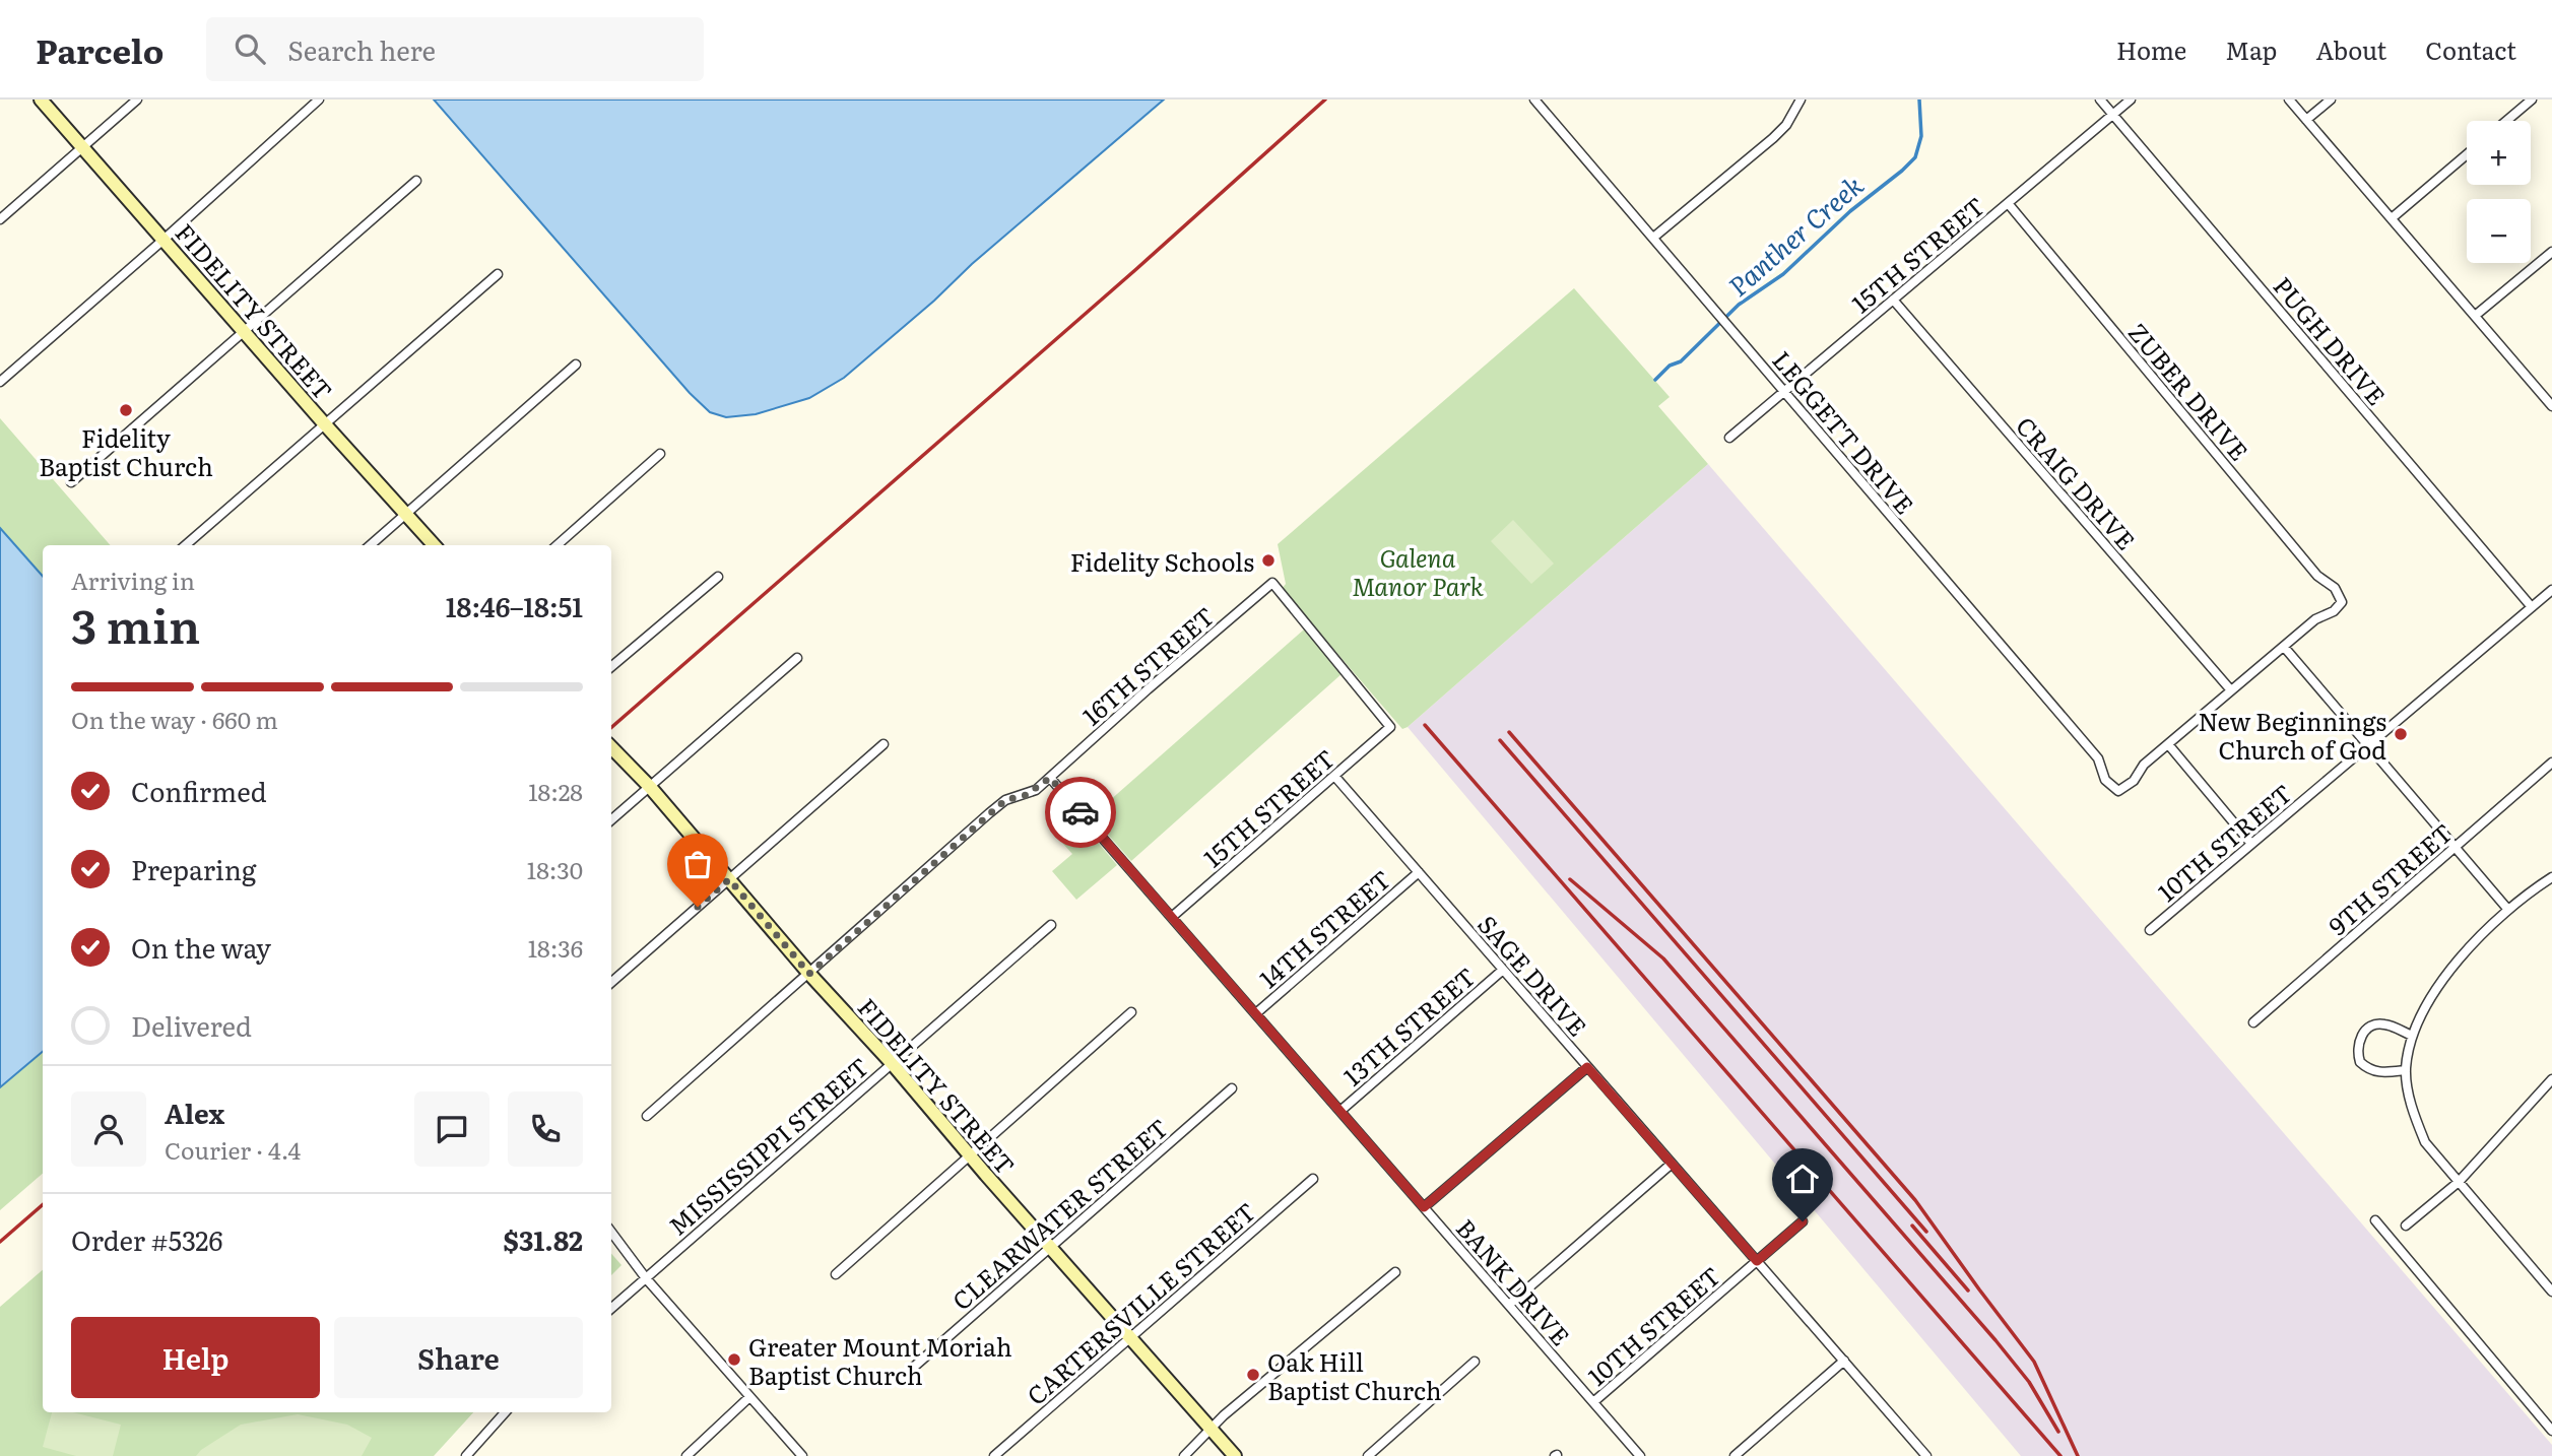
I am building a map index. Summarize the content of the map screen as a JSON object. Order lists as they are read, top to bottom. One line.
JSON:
{"streets":{"main road":["FIDELITY STREET"],"street":["15TH STREET","PUGH DRIVE","ZUBER DRIVE","LEGGETT DRIVE","CRAIG DRIVE","16TH STREET","10TH STREET","9TH STREET","14TH STREET","SAGE DRIVE","13TH STREET","MISSISSIPPI STREET","CLEARWATER STREET","BANK DRIVE","CARTERSVILLE STREET"]},"crossings":[["15TH STREET","PUGH DRIVE"],["15TH STREET","ZUBER DRIVE"],["15TH STREET","LEGGETT DRIVE"],["15TH STREET","CRAIG DRIVE"],["15TH STREET","16TH STREET"],["15TH STREET","SAGE DRIVE"],["15TH STREET","BANK DRIVE"],["FIDELITY STREET","16TH STREET"],["FIDELITY STREET","MISSISSIPPI STREET"],["FIDELITY STREET","CLEARWATER STREET"],["FIDELITY STREET","CARTERSVILLE STREET"],["PUGH DRIVE","10TH STREET"],["16TH STREET","BANK DRIVE"],["10TH STREET","SAGE DRIVE"],["10TH STREET","BANK DRIVE"],["14TH STREET","SAGE DRIVE"],["14TH STREET","BANK DRIVE"],["SAGE DRIVE","13TH STREET"],["13TH STREET","BANK DRIVE"]],"water":["Panther Creek"],"parks":["Galena Manor Park"],"places":["Fidelity Baptist Church","Fidelity Schools","New Beginnings Church of God","Greater Mount Moriah Baptist Church","Oak Hill Baptist Church"],"page":{"header":"Parcelo","search":"Search here","nav":["Home","Map","About","Contact"],"map_buttons":["+","−"],"heading":["3 min","Arriving in","18:46–18:51"],"panel":["Alex","Courier · 4.4","Order #5326","$31.82"],"bar":"On the way · 660 m","list":[["Confirmed","18:28"],["Preparing","18:30"],["On the way","18:36"],"Delivered"],"buttons":["Help","Share"]}}
